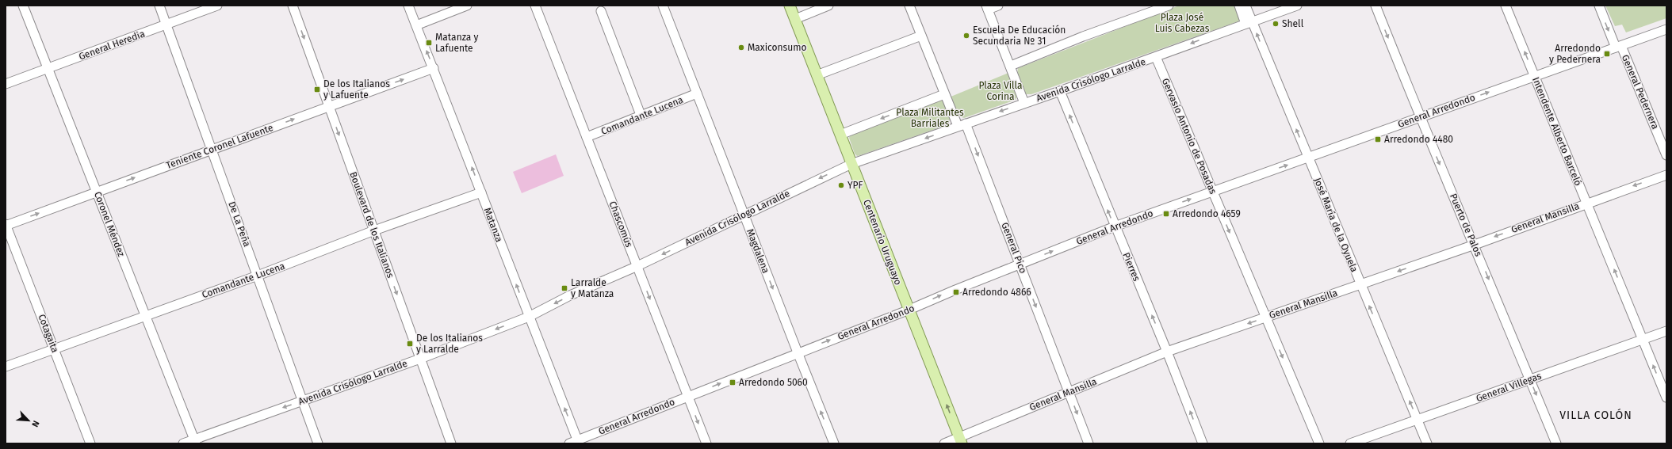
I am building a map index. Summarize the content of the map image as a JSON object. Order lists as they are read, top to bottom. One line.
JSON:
{"streets":{"main road":["Centenario Uruguayo"],"street":["General Heredia","Avenida Crisólogo Larralde","General Pedernera","General Arredondo","Comandante Lucena","Intendente Alberto Barceló","Gervasio Antonio de Posadas","Teniente Coronel Lafuente","General Mansilla","Coronel Méndez","De La Peña","Chascomús","Boulevard de los Italianos","Matanza","José María de la Oyuela","Puerto de Palos","General Pico","Magdalena","Pierres","Cotagaita","General Villegas"]},"crossings":[["General Heredia","Coronel Méndez"],["General Heredia","De La Peña"],["Avenida Crisólogo Larralde","Gervasio Antonio de Posadas"],["Avenida Crisólogo Larralde","Coronel Méndez"],["Avenida Crisólogo Larralde","De La Peña"],["Avenida Crisólogo Larralde","Chascomús"],["Avenida Crisólogo Larralde","Boulevard de los Italianos"],["Avenida Crisólogo Larralde","Matanza"],["Avenida Crisólogo Larralde","José María de la Oyuela"],["Avenida Crisólogo Larralde","Centenario Uruguayo"],["Avenida Crisólogo Larralde","General Pico"],["Avenida Crisólogo Larralde","Magdalena"],["Avenida Crisólogo Larralde","Pierres"],["General Pedernera","General Arredondo"],["General Arredondo","Intendente Alberto Barceló"],["General Arredondo","Gervasio Antonio de Posadas"],["General Arredondo","Chascomús"],["General Arredondo","Matanza"],["General Arredondo","José María de la Oyuela"],["General Arredondo","Puerto de Palos"],["General Arredondo","Centenario Uruguayo"],["General Arredondo","General Pico"],["General Arredondo","Magdalena"],["General Arredondo","Pierres"],["Comandante Lucena","Coronel Méndez"],["Comandante Lucena","De La Peña"],["Comandante Lucena","Chascomús"],["Comandante Lucena","Boulevard de los Italianos"],["Comandante Lucena","Matanza"],["Comandante Lucena","Magdalena"],["Comandante Lucena","Cotagaita"],["Intendente Alberto Barceló","General Mansilla"],["Intendente Alberto Barceló","General Villegas"],["Gervasio Antonio de Posadas","General Mansilla"],["Teniente Coronel Lafuente","Coronel Méndez"],["Teniente Coronel Lafuente","De La Peña"],["Teniente Coronel Lafuente","Boulevard de los Italianos"],["Teniente Coronel Lafuente","Matanza"],["Teniente Coronel Lafuente","Cotagaita"],["General Mansilla","José María de la Oyuela"],["General Mansilla","Puerto de Palos"],["General Mansilla","Centenario Uruguayo"],["General Mansilla","General Pico"],["General Mansilla","Pierres"],["José María de la Oyuela","General Villegas"],["Puerto de Palos","General Villegas"]],"one_way":["Avenida Crisólogo Larralde","General Arredondo","Intendente Alberto Barceló","Gervasio Antonio de Posadas","Teniente Coronel Lafuente","General Mansilla","Chascomús","Boulevard de los Italianos","Matanza","José María de la Oyuela","Puerto de Palos","General Pico","Pierres"],"districts":["VILLA COLÓN"],"parks":["Plaza José Luis Cabezas","Plaza Villa Corina","Plaza Militantes Barriales"],"places":{"other":["Shell","Escuela De Educación Secundaria Nº 31","Maxiconsumo","YPF"],"transit":["Matanza y Lafuente","Arredondo y Pedernera","De los Italianos y Lafuente","Arredondo 4480","Arredondo 4659","Larralde y Matanza","Arredondo 4866","De los Italianos y Larralde","Arredondo 5060"]},"north":"bottom right"}
